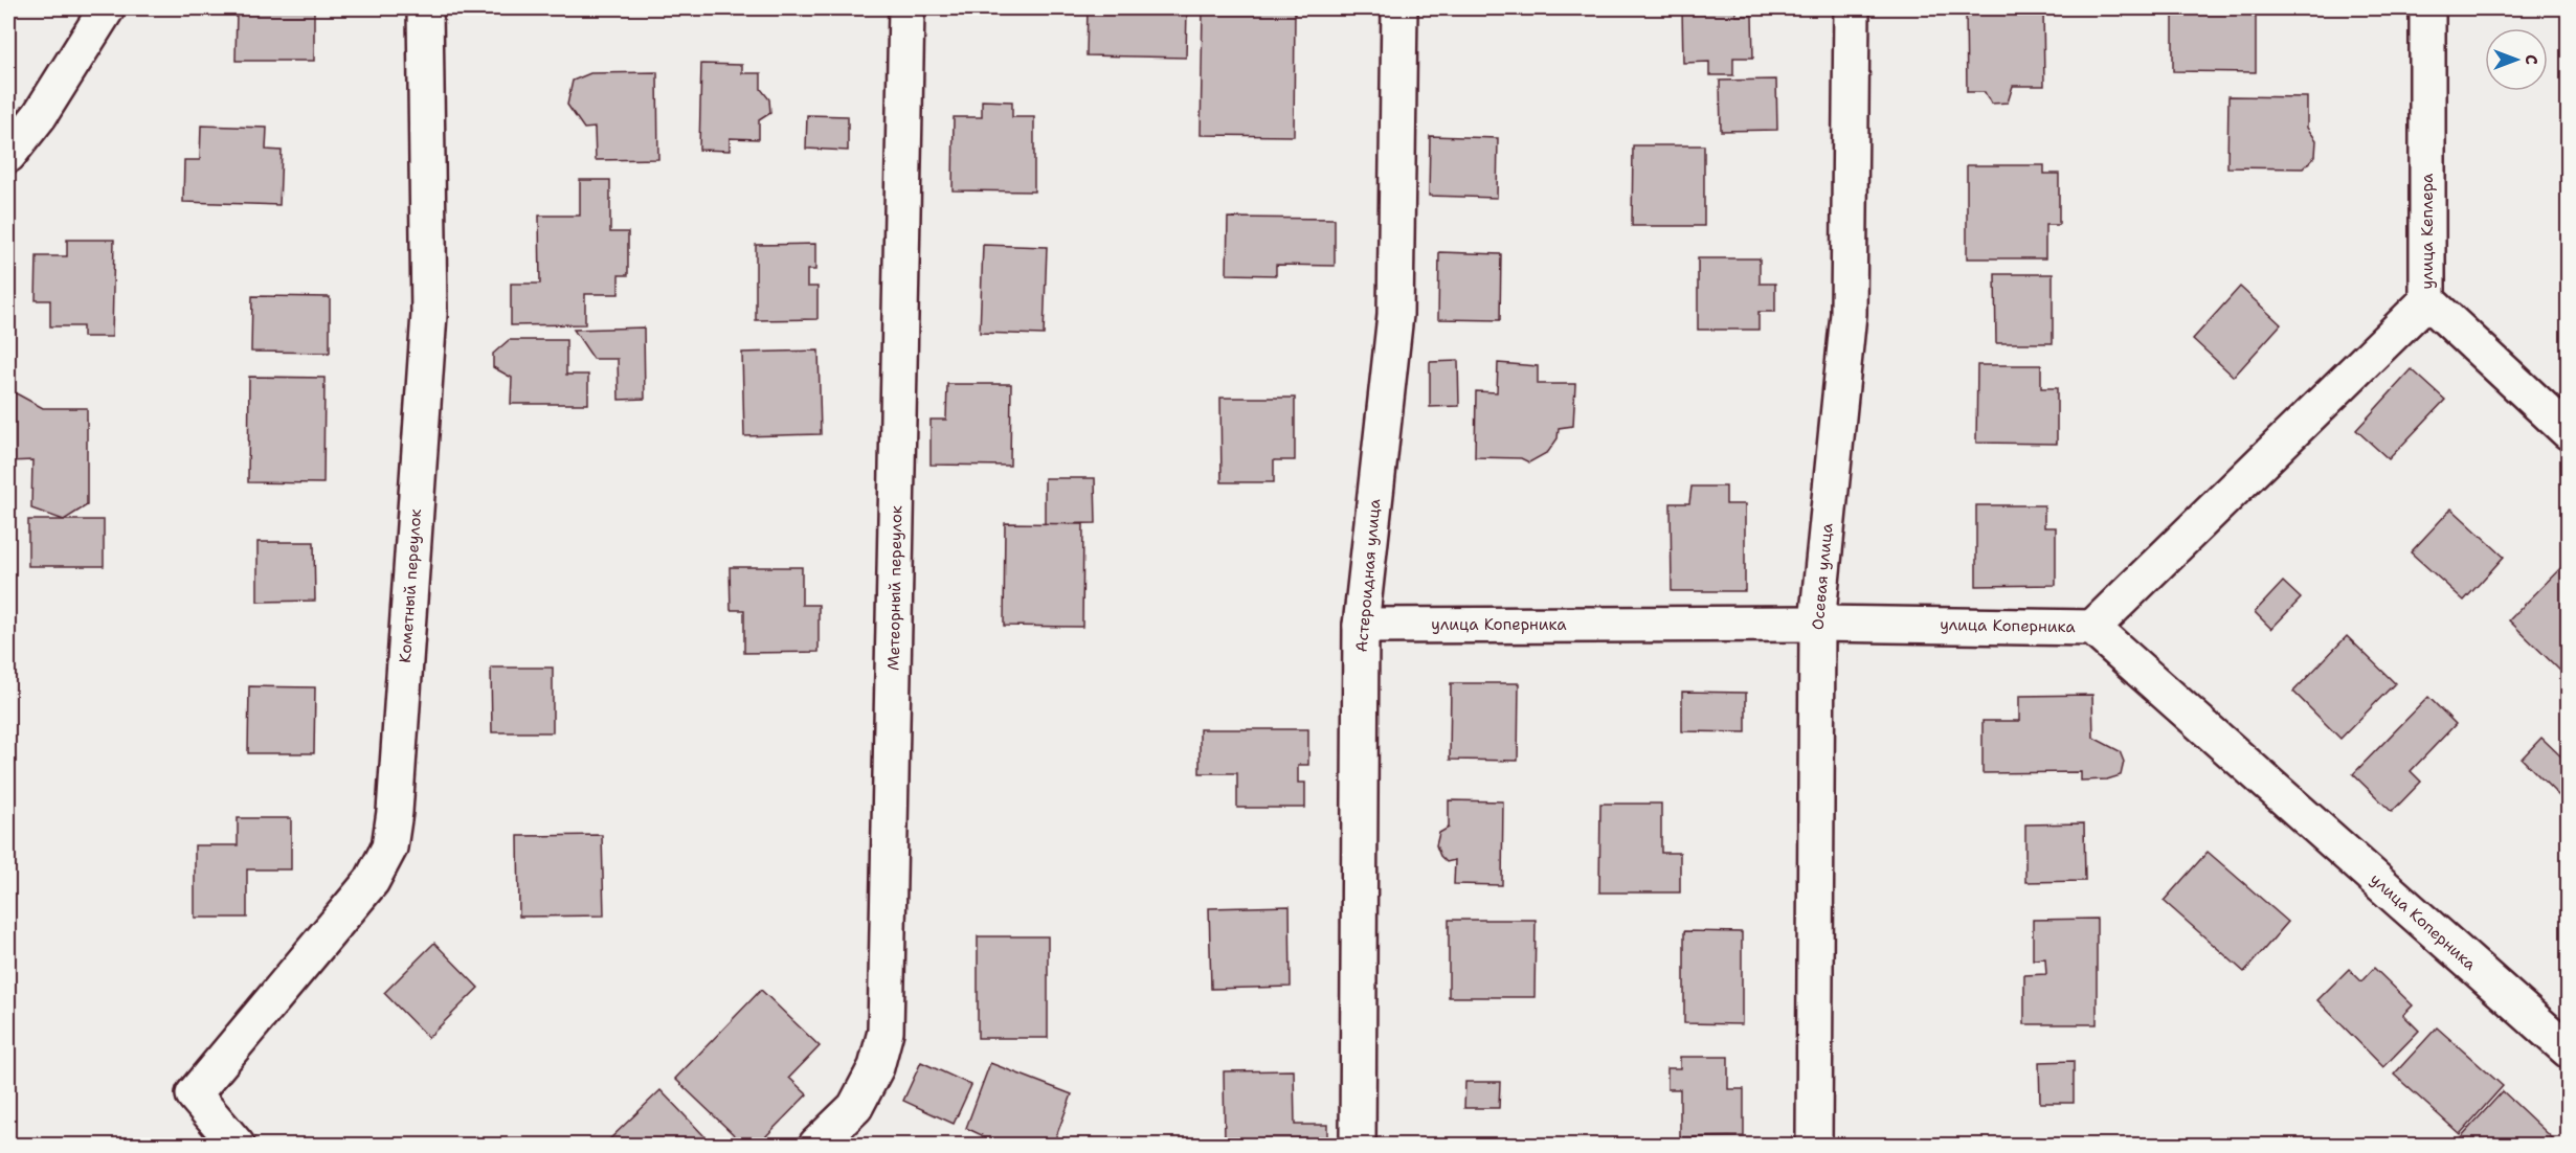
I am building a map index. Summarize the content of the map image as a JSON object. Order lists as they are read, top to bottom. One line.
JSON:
{"streets":{"street":["улица Кеплера","Астероидная улица","Осевая улица","Кометный переулок","Метеорный переулок","улица Коперника"]},"crossings":[["Астероидная улица","улица Коперника"],["Осевая улица","улица Коперника"]],"north":"right"}
